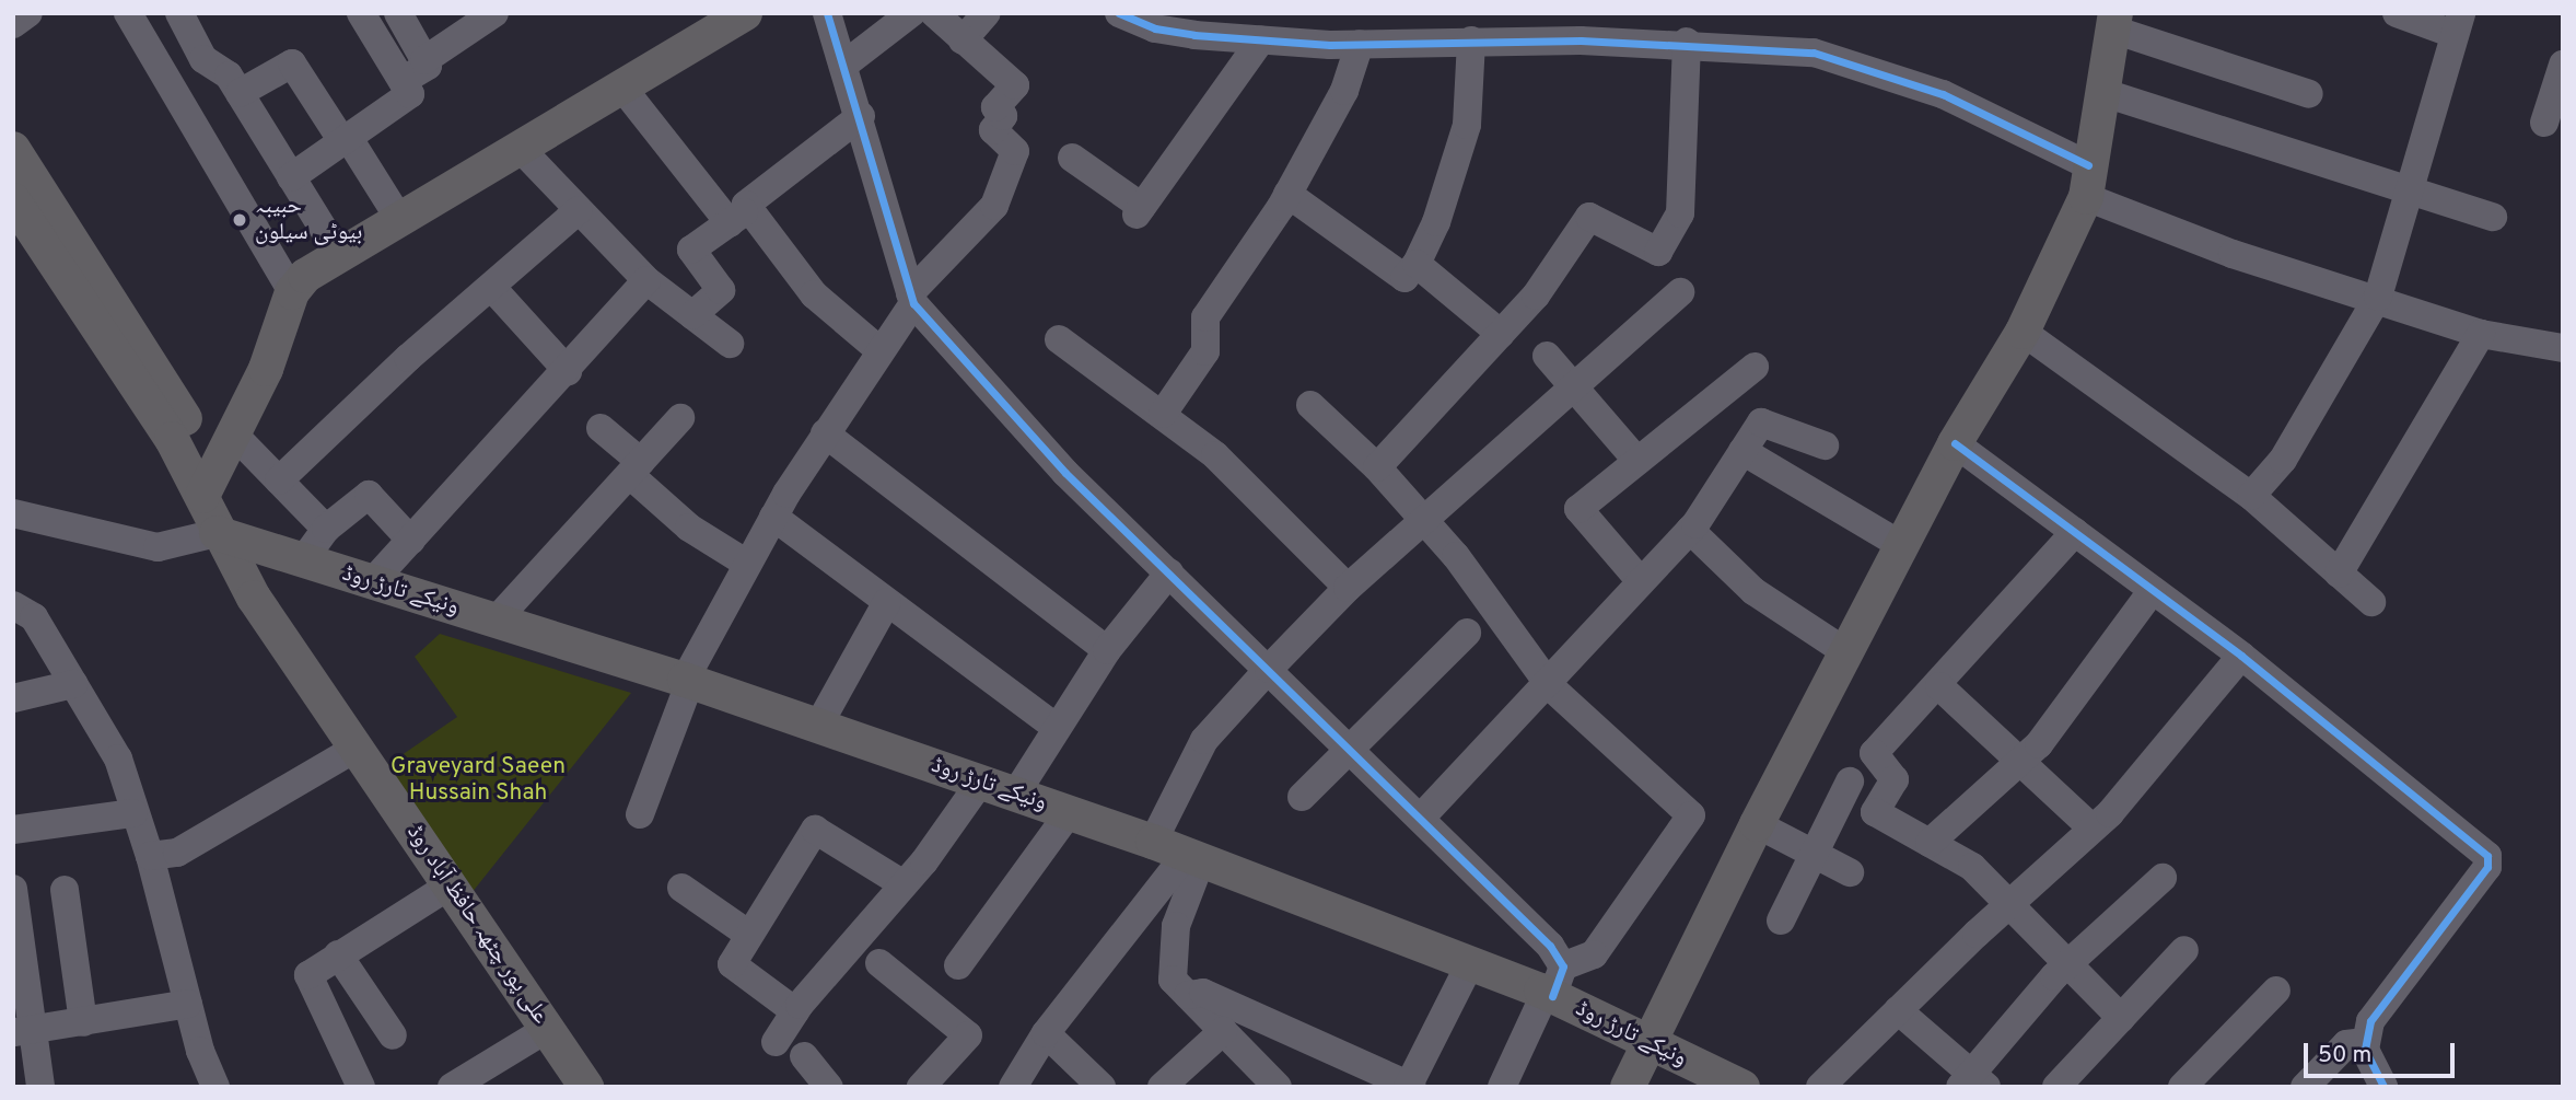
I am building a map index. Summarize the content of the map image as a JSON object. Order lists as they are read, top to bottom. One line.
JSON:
{"streets":{"main road":["ونیکے تارڑ روڈ","علی پور چٹھہ حافظ آباد روڈ"]},"crossings":[["ونیکے تارڑ روڈ","علی پور چٹھہ حافظ آباد روڈ"]],"parks":["Graveyard Saeen Hussain Shah"],"places":["حبیبہ بیوٹی سیلون"],"scale_bar":"50 m"}
